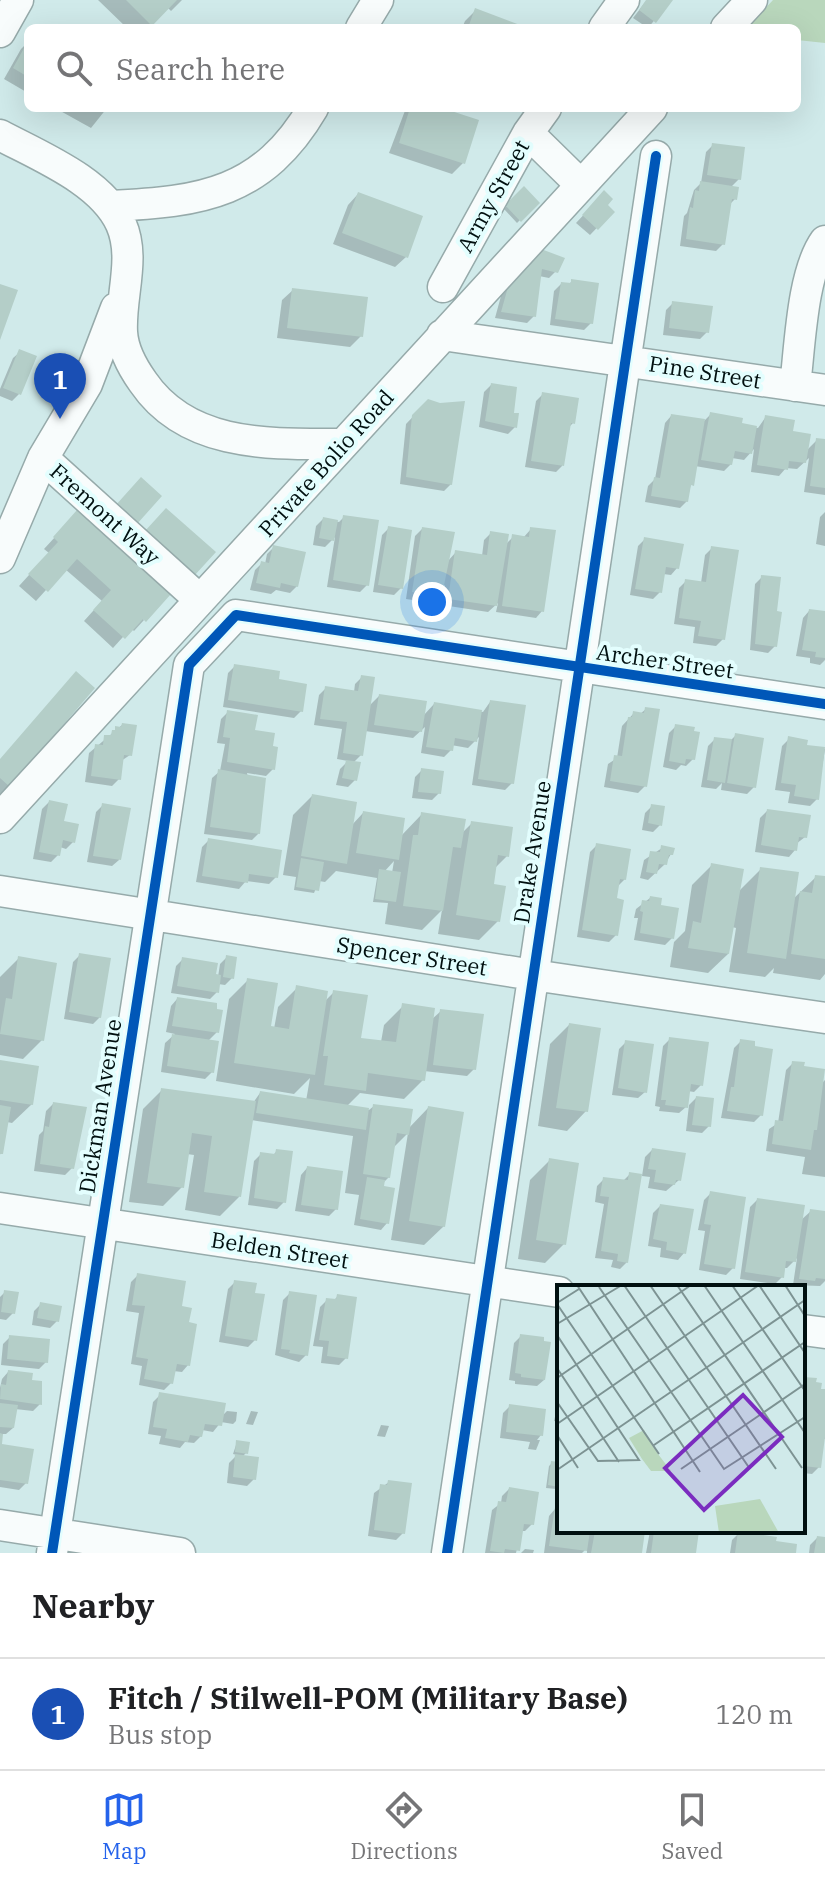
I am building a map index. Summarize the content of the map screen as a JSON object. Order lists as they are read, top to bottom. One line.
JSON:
{"streets":{"street":["Army Street","Pine Street","Private Bolio Road","Fremont Way","Archer Street","Drake Avenue","Spencer Street","Dickman Avenue","Belden Street"]},"crossings":[["Pine Street","Private Bolio Road"],["Pine Street","Drake Avenue"],["Private Bolio Road","Fremont Way"],["Archer Street","Drake Avenue"],["Archer Street","Dickman Avenue"],["Drake Avenue","Spencer Street"],["Drake Avenue","Belden Street"],["Spencer Street","Dickman Avenue"],["Dickman Avenue","Belden Street"]],"page":{"search":"Search here","pins":"1","heading":"Nearby","list":[{"mark":"1","name":"Fitch / Stilwell-POM (Military Base)","note":"Bus stop","value":"120 m"}],"nav":["Map","Directions","Saved"]}}
